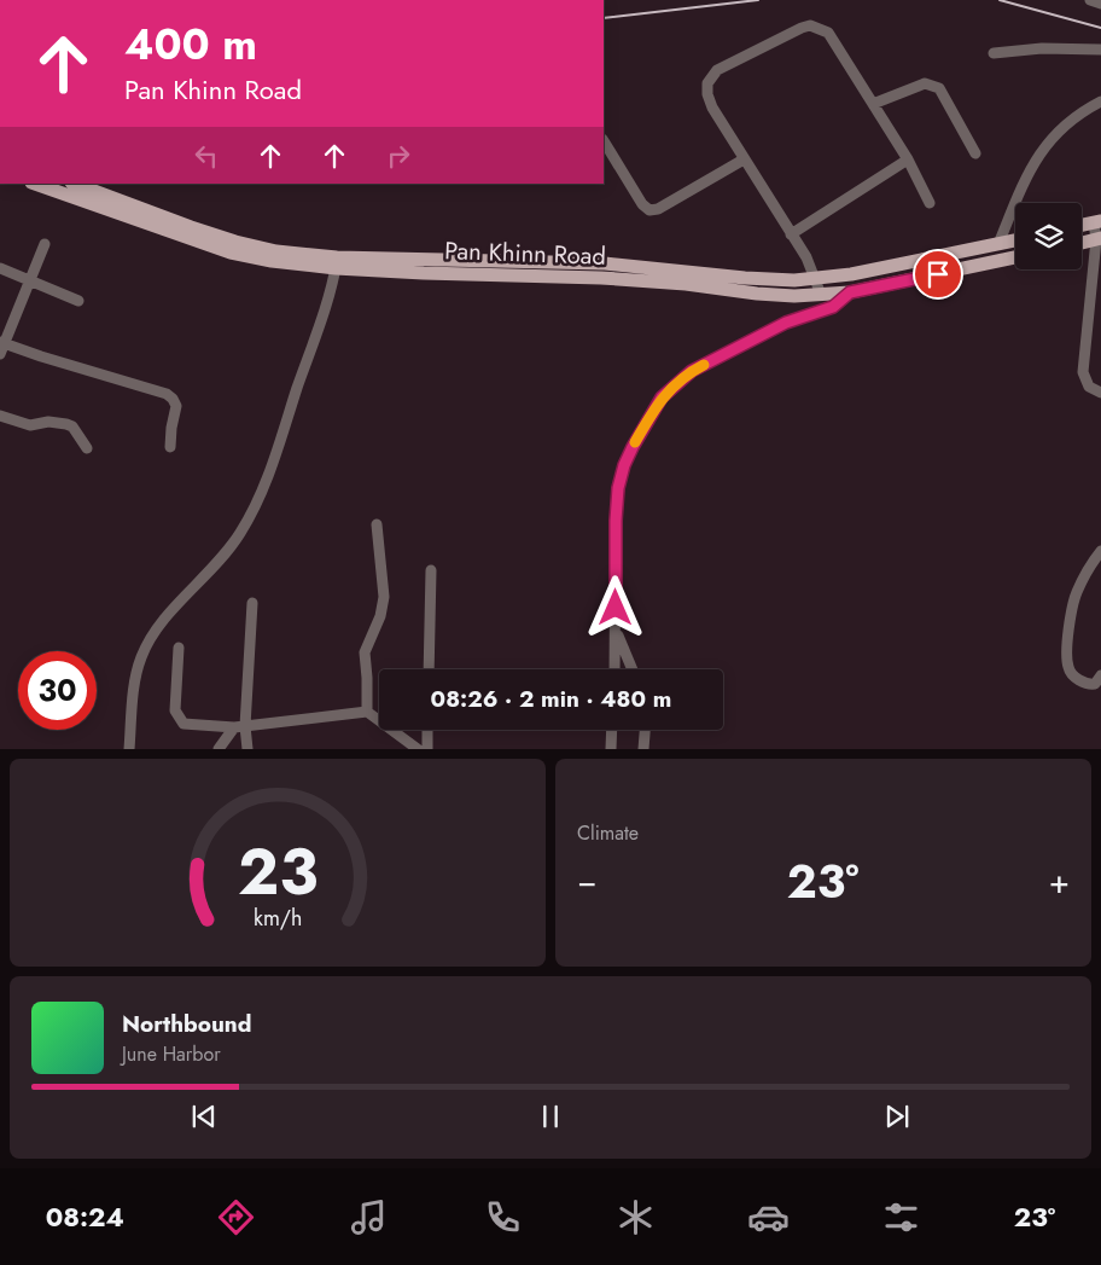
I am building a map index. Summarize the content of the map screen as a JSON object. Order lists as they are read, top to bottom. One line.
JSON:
{"streets":{"main road":["Pan Khinn Road"]},"page":{"turn":["400 m","Pan Khinn Road"],"limit":"30","trip":"08:26 · 2 min · 480 m","tile":"Climate","heat":["−","23°","+"],"song":["Northbound","June Harbor"],"tabs":["08:24","23°"],"gauge":["23","km/h"]}}
